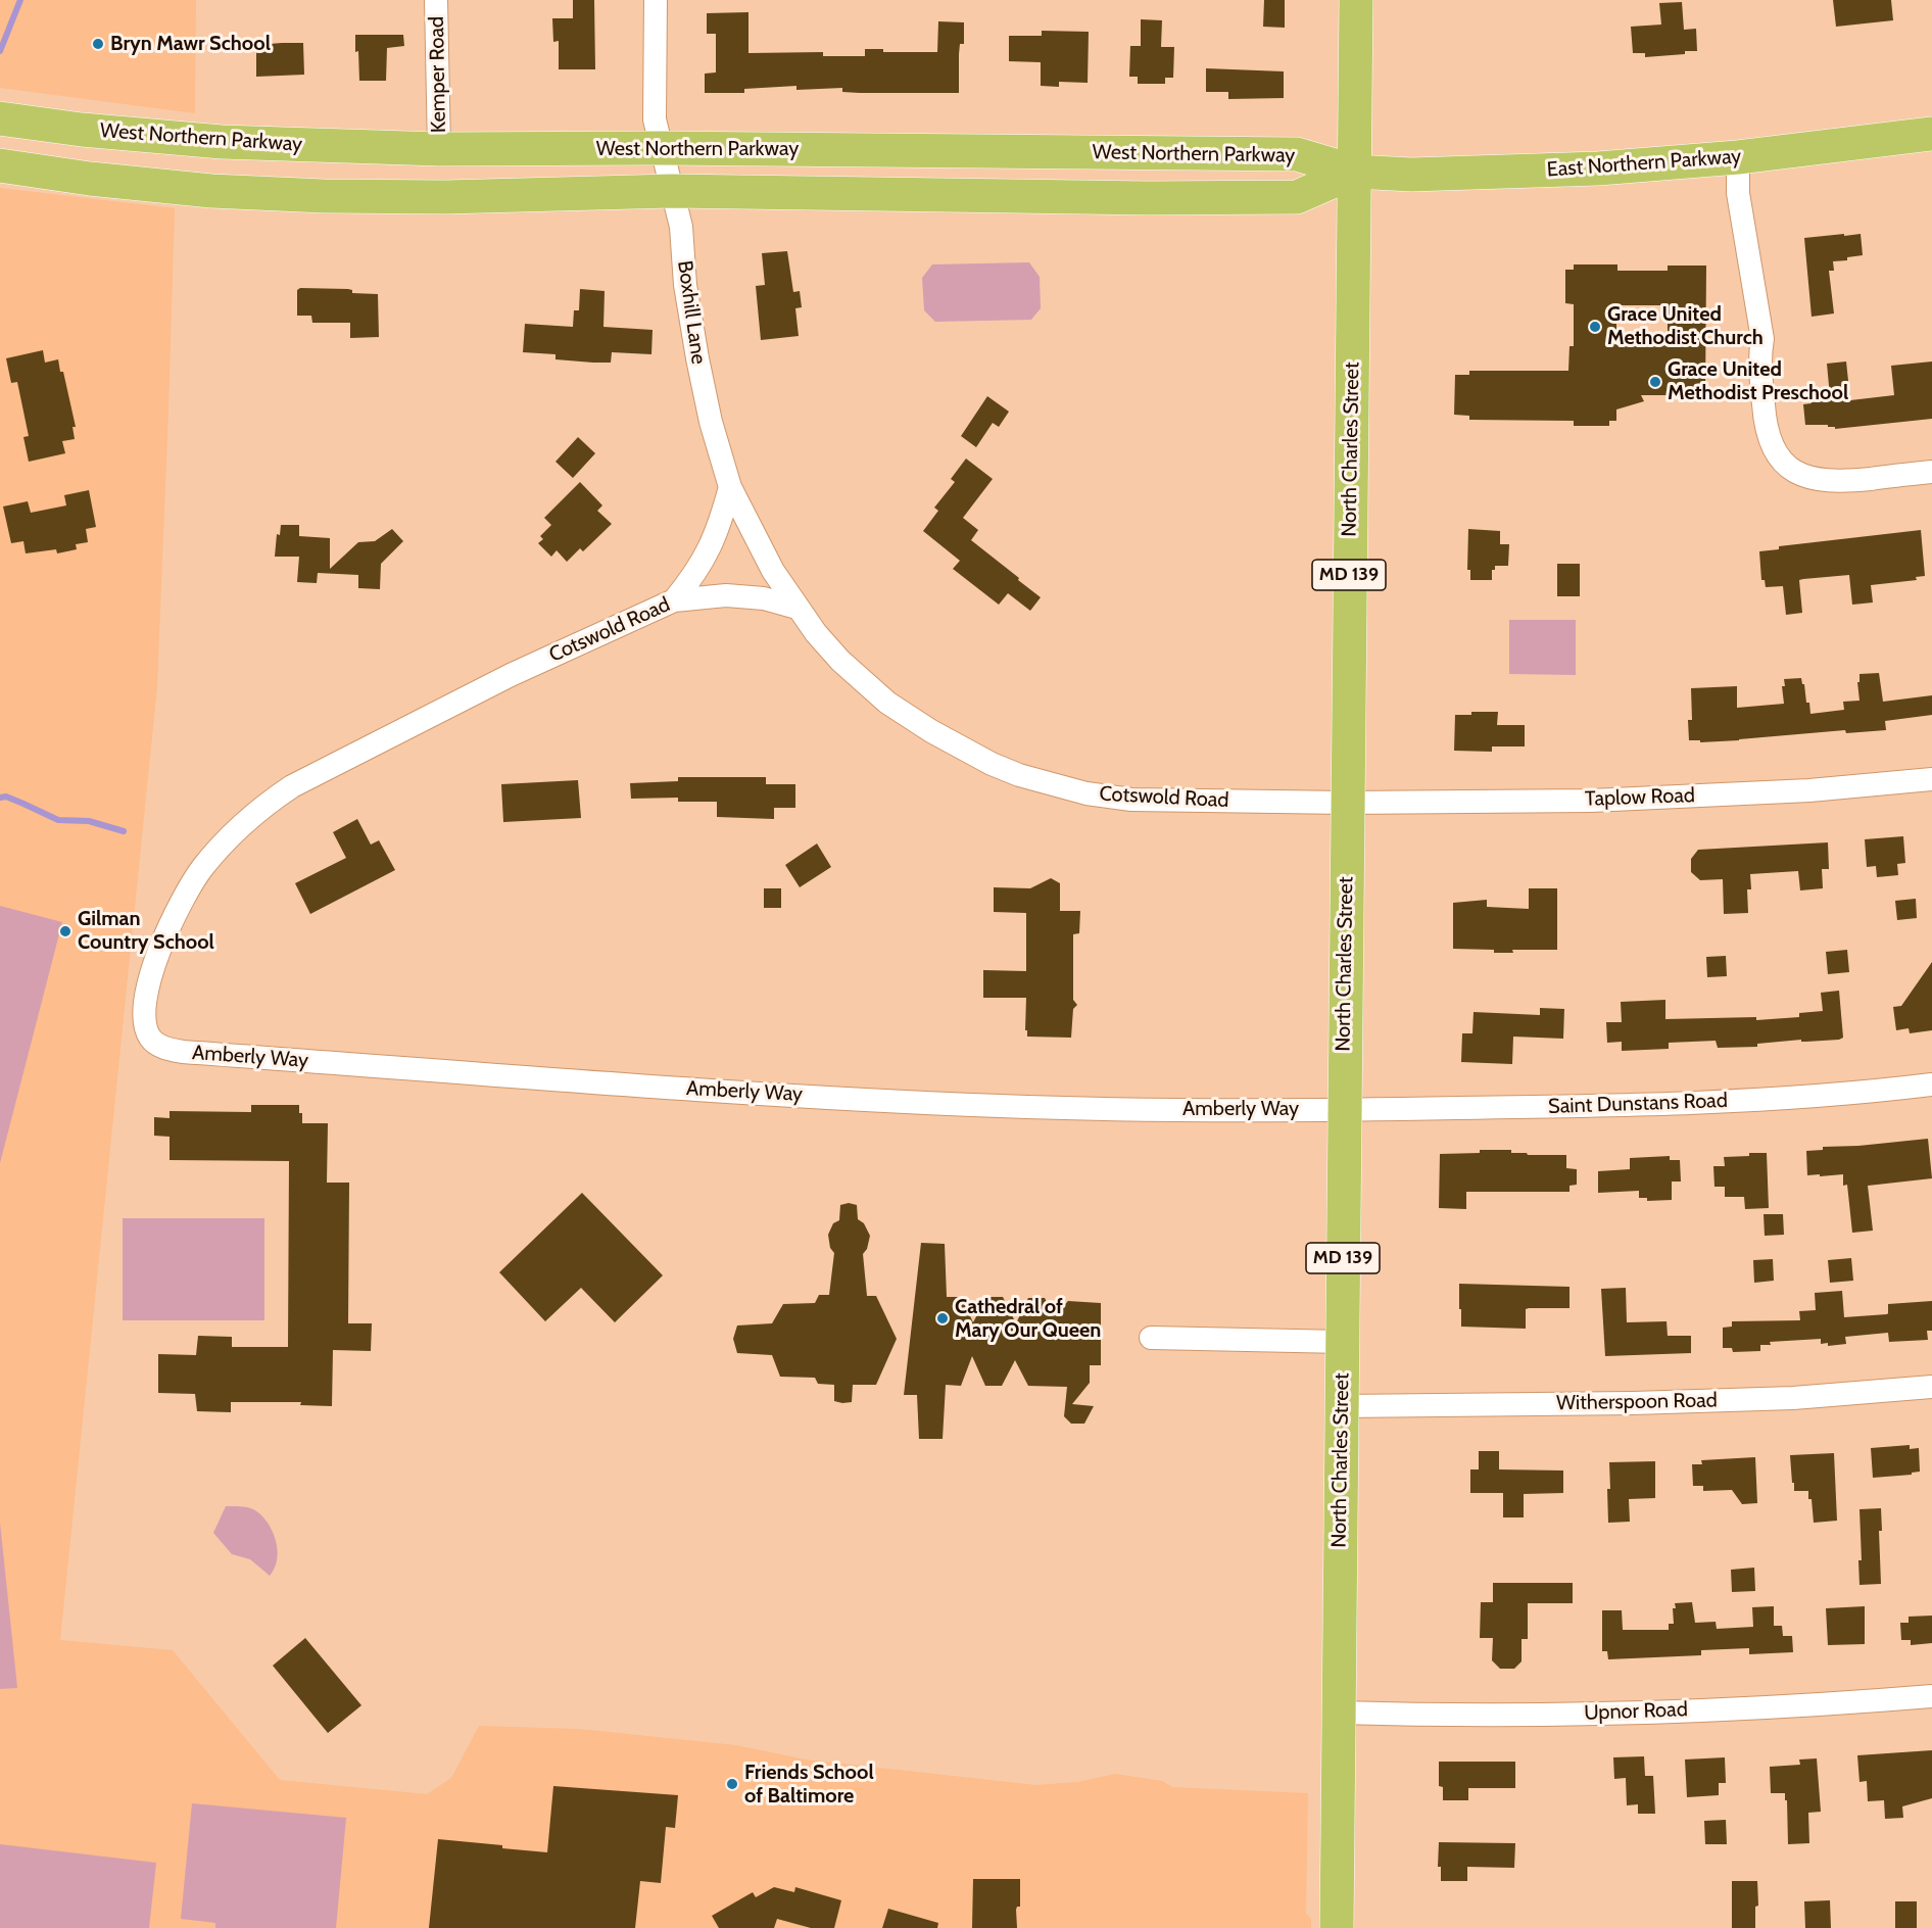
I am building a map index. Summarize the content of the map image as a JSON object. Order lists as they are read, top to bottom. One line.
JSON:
{"streets":{"main road":["West Northern Parkway","East Northern Parkway","North Charles Street","MD 139"],"street":["Kemper Road","Boxhill Lane","Cotswold Road","Taplow Road","Amberly Way","Saint Dunstans Road","Witherspoon Road","Upnor Road"]},"crossings":[["Kemper Road","West Northern Parkway"],["West Northern Parkway","East Northern Parkway"],["West Northern Parkway","Boxhill Lane"],["West Northern Parkway","North Charles Street"],["East Northern Parkway","North Charles Street"],["Boxhill Lane","Cotswold Road"],["North Charles Street","Cotswold Road"],["North Charles Street","Taplow Road"],["North Charles Street","Amberly Way"],["North Charles Street","Saint Dunstans Road"],["North Charles Street","Witherspoon Road"],["North Charles Street","Upnor Road"],["Cotswold Road","Taplow Road"],["Cotswold Road","Amberly Way"],["Amberly Way","Saint Dunstans Road"]],"places":["Bryn Mawr School","Grace United Methodist Church","Grace United Methodist Preschool","Gilman Country School","Cathedral of Mary Our Queen","Friends School of Baltimore"]}
